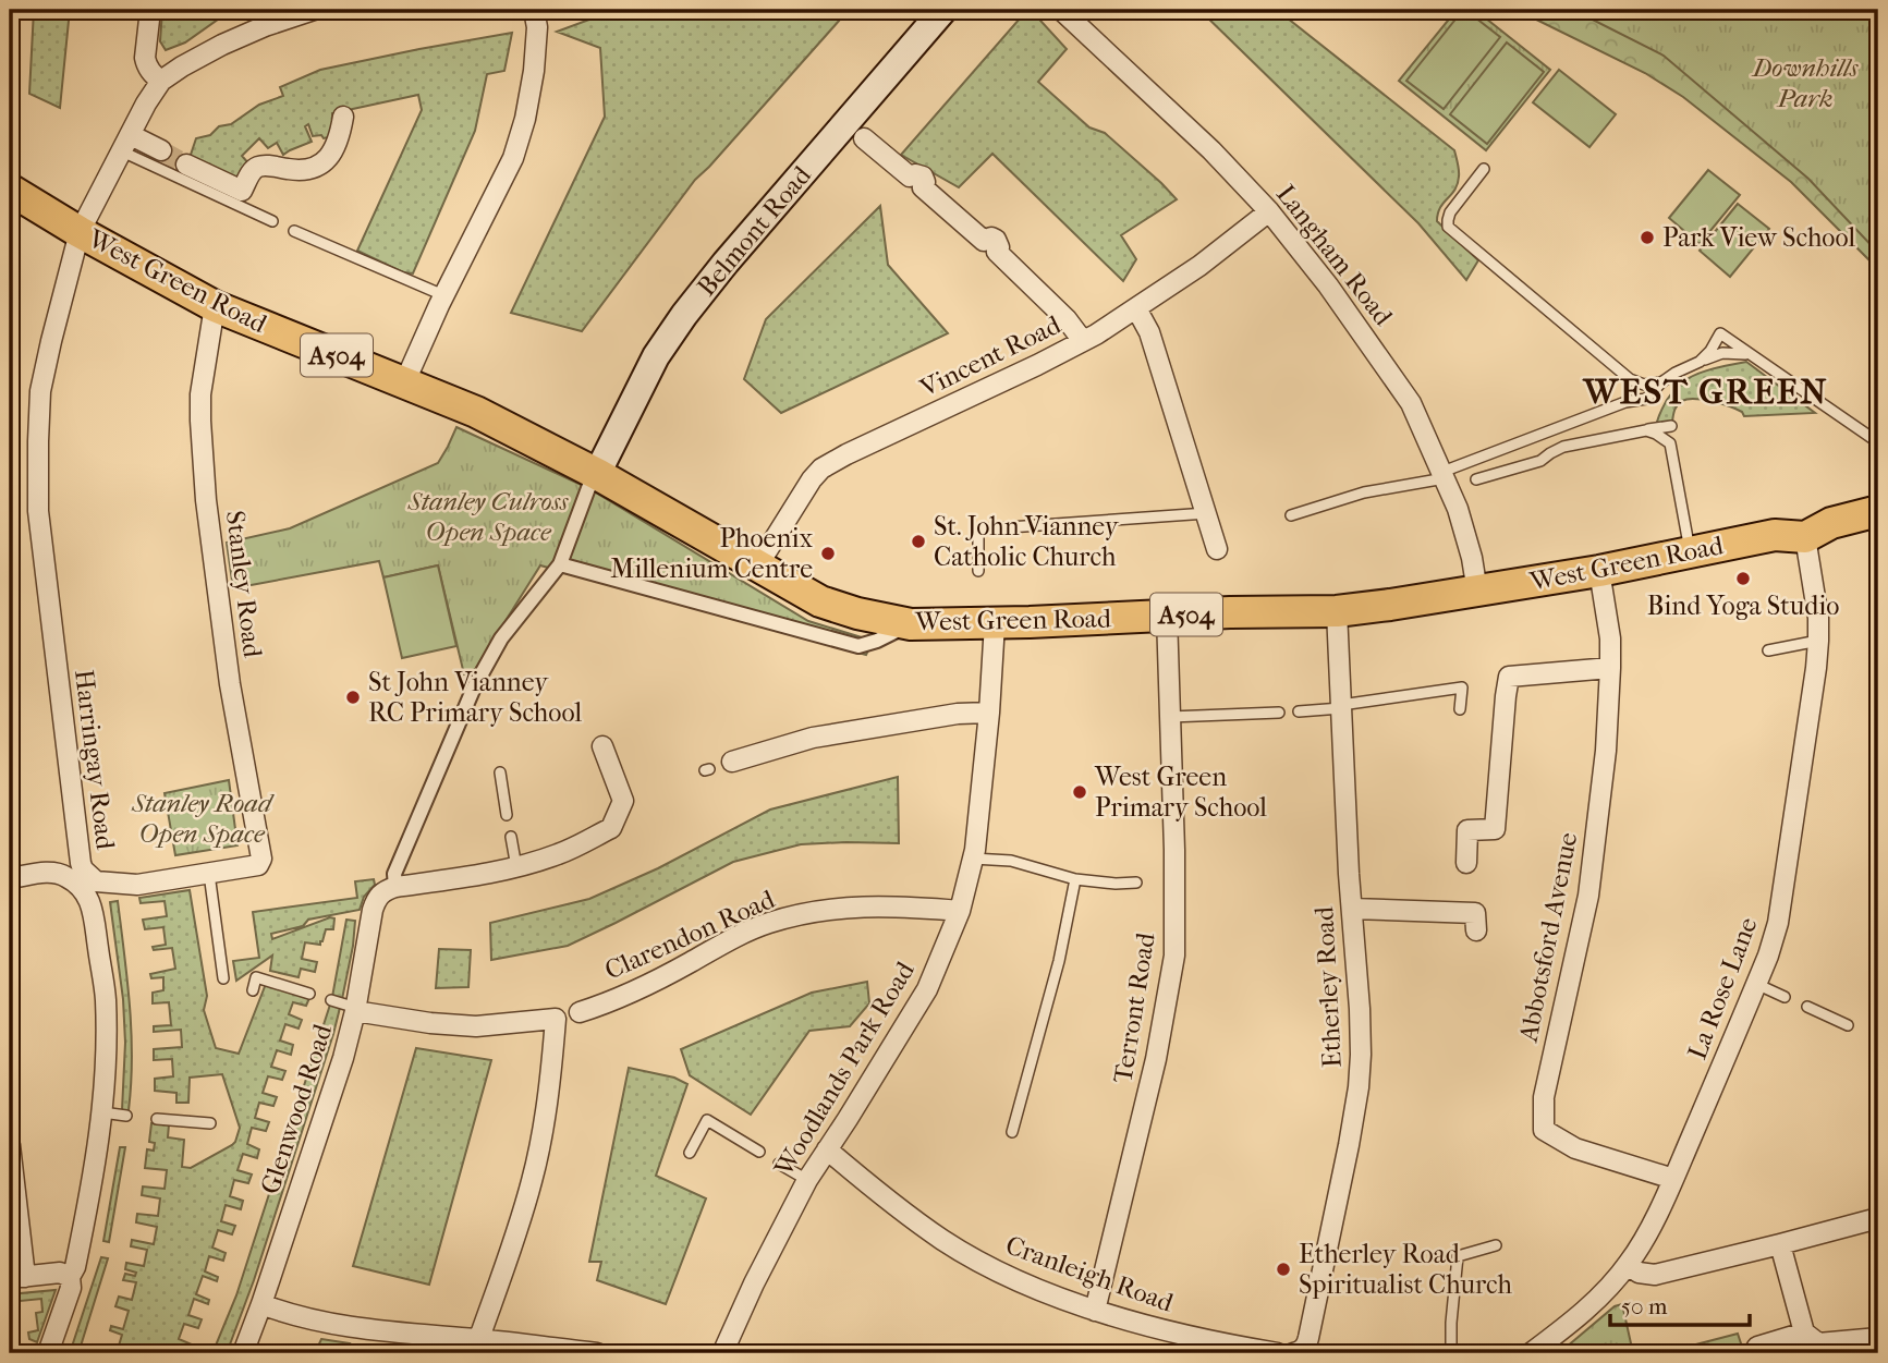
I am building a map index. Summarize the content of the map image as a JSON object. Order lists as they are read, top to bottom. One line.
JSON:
{"streets":{"main road":["Belmont Road","West Green Road","A504"],"street":["Langham Road","Vincent Road","Stanley Road","Harringay Road","Clarendon Road","Abbotsford Avenue","Etherley Road","La Rose Lane","Terront Road","Woodlands Park Road","Glenwood Road","Cranleigh Road"]},"crossings":[["Belmont Road","West Green Road"],["Langham Road","West Green Road"],["Langham Road","Vincent Road"],["West Green Road","Vincent Road"],["West Green Road","Stanley Road"],["West Green Road","Harringay Road"],["West Green Road","Abbotsford Avenue"],["West Green Road","Etherley Road"],["West Green Road","La Rose Lane"],["West Green Road","Terront Road"],["West Green Road","Woodlands Park Road"],["Clarendon Road","Woodlands Park Road"],["Abbotsford Avenue","La Rose Lane"],["Terront Road","Cranleigh Road"],["Woodlands Park Road","Cranleigh Road"]],"districts":["WEST GREEN"],"parks":["Downhills Park","Stanley Culross Open Space","Stanley Road Open Space"],"places":["Park View School","St. John Vianney Catholic Church","Phoenix Millenium Centre","Bind Yoga Studio","St John Vianney RC Primary School","West Green Primary School","Etherley Road Spiritualist Church"],"scale_bar":"50 m"}
